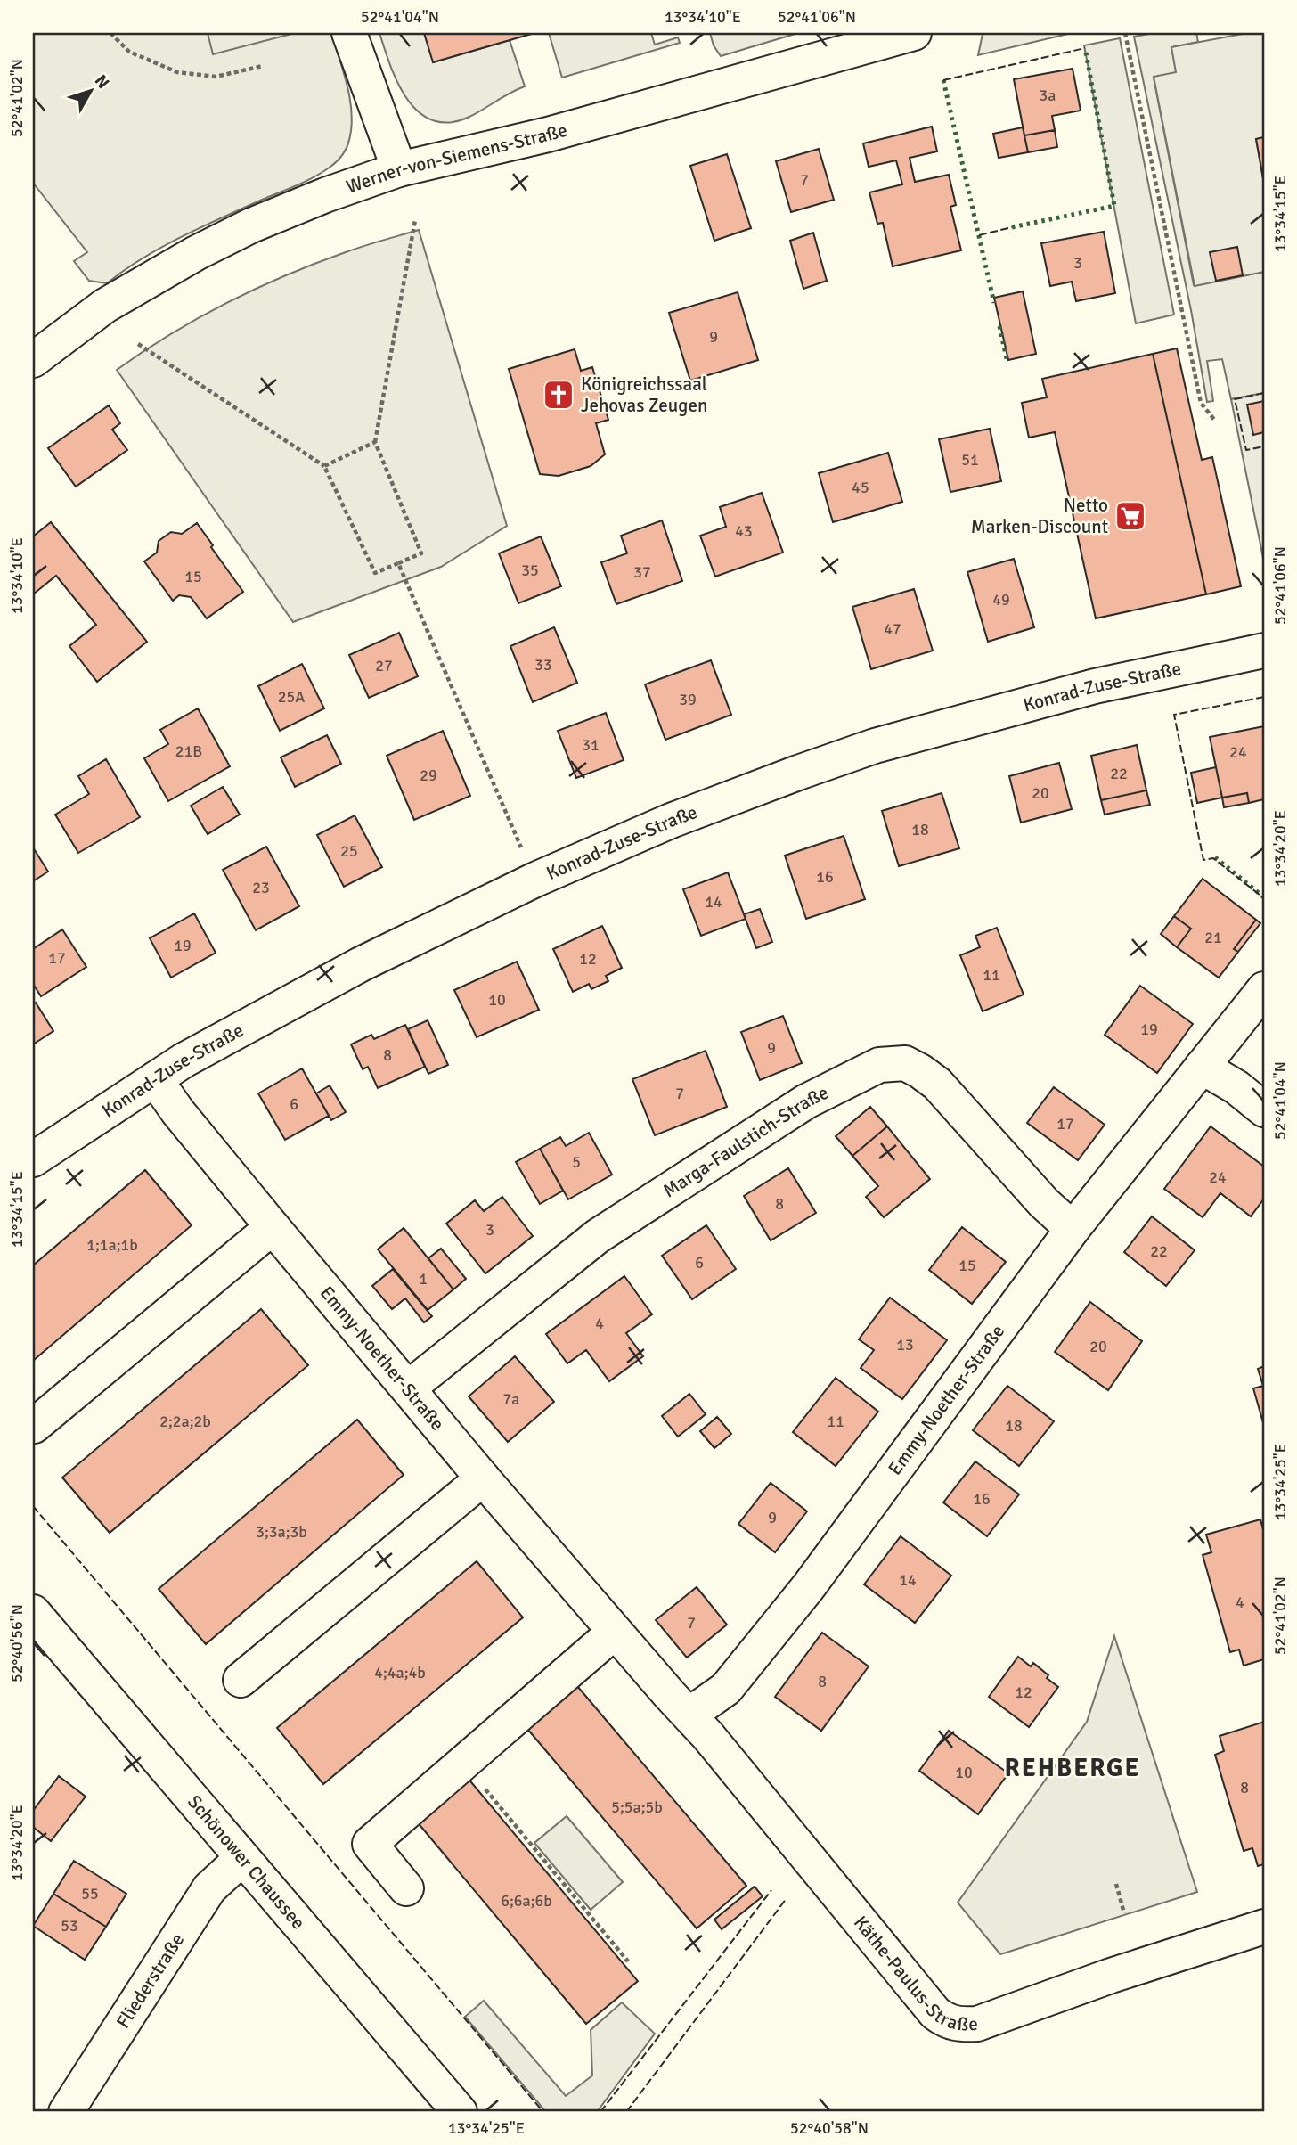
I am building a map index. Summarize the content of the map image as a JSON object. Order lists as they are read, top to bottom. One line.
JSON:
{"streets":{"street":["Werner-von-Siemens-Straße","Konrad-Zuse-Straße","Marga-Faulstich-Straße","Emmy-Noether-Straße","Schönower Chaussee","Käthe-Paulus-Straße","Fliederstraße"]},"crossings":[["Konrad-Zuse-Straße","Emmy-Noether-Straße"],["Marga-Faulstich-Straße","Emmy-Noether-Straße"],["Emmy-Noether-Straße","Käthe-Paulus-Straße"],["Schönower Chaussee","Fliederstraße"]],"districts":["REHBERGE"],"places":{"church":["Königreichssaal Jehovas Zeugen"],"supermarket":["Netto Marken-Discount"]},"house_numbers":["3a","7","3","9","51","45","43","35","37","15","49","47","33","27","25A","39","31","21B","24","22","29","20","18","25","16","23","14","21","19","17","12","11","10","19","9","8","7","6","17","5","24","8","3","1;1a;1b","22","6","15","1","4","13","20","7a","2;2a;2b","11","18","16","9","3;3a;3b","14","4","7","4;4a;4b","8","12","10","8","5;5a;5b","55","6;6a;6b","53"],"north":"top right","coordinates":["52°41'04\"N","13°34'10\"E","52°41'06\"N","52°41'02\"N","13°34'15\"E","13°34'20\"E","13°34'25\"E","52°40'56\"N","52°40'58\"N"]}
